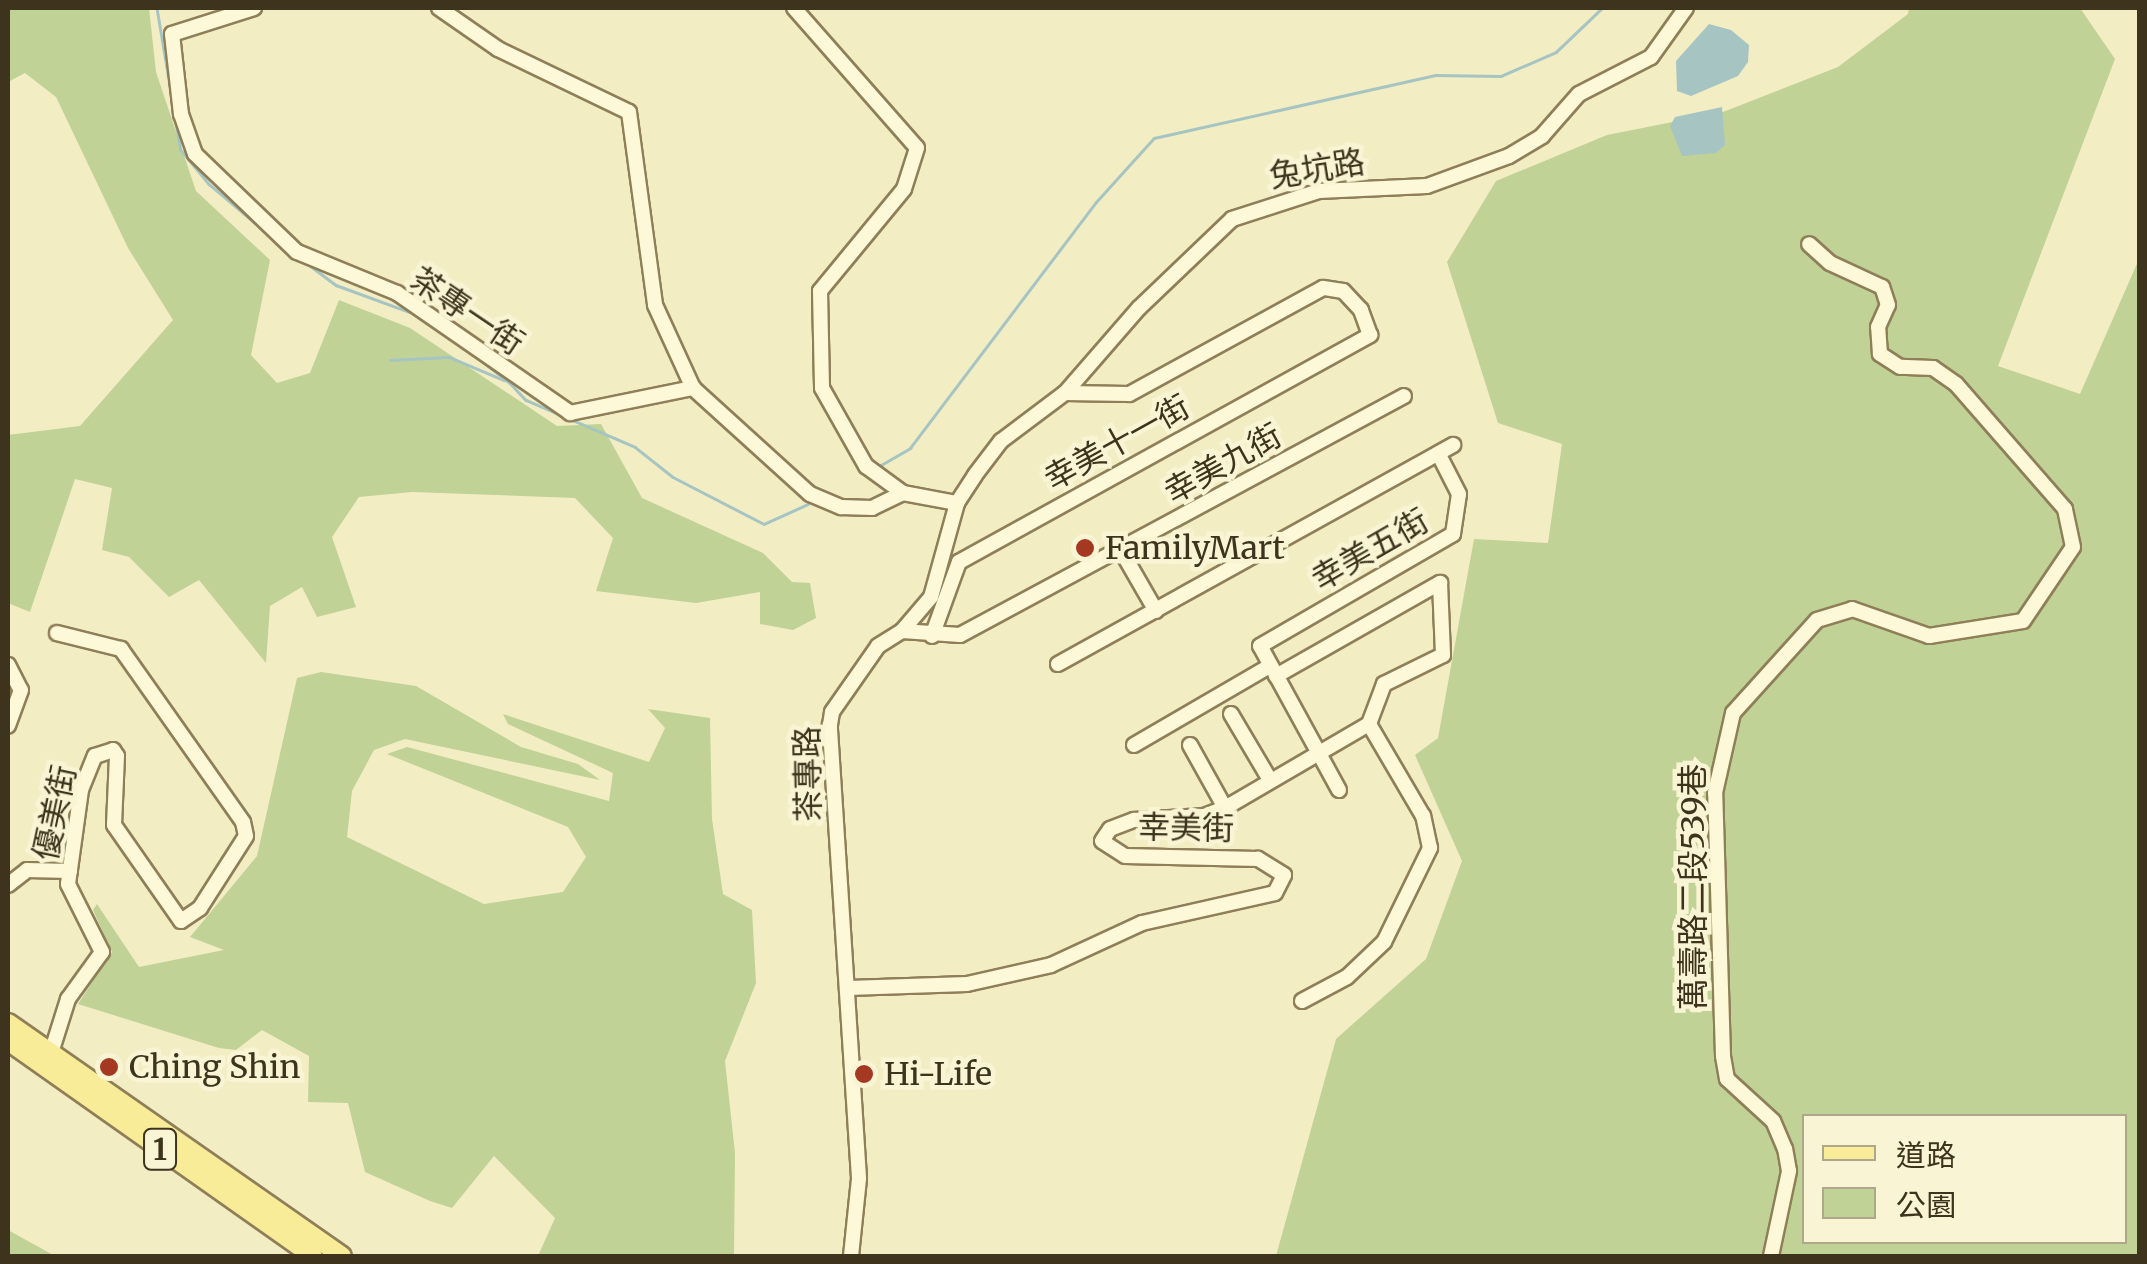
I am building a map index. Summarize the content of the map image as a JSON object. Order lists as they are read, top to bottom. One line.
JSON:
{"streets":{"main road":["1"],"street":["兔坑路","茶專一街","幸美十一街","幸美九街","幸美五街","茶專路","優美街","幸美街","萬壽路二段539巷"]},"crossings":[["兔坑路","幸美十一街"],["兔坑路","茶專路"],["幸美十一街","幸美九街"],["幸美九街","茶專路"],["茶專路","幸美街"],["優美街","1"]],"places":["FamilyMart","Ching Shin","Hi-Life"],"legend":["道路","公園"]}
